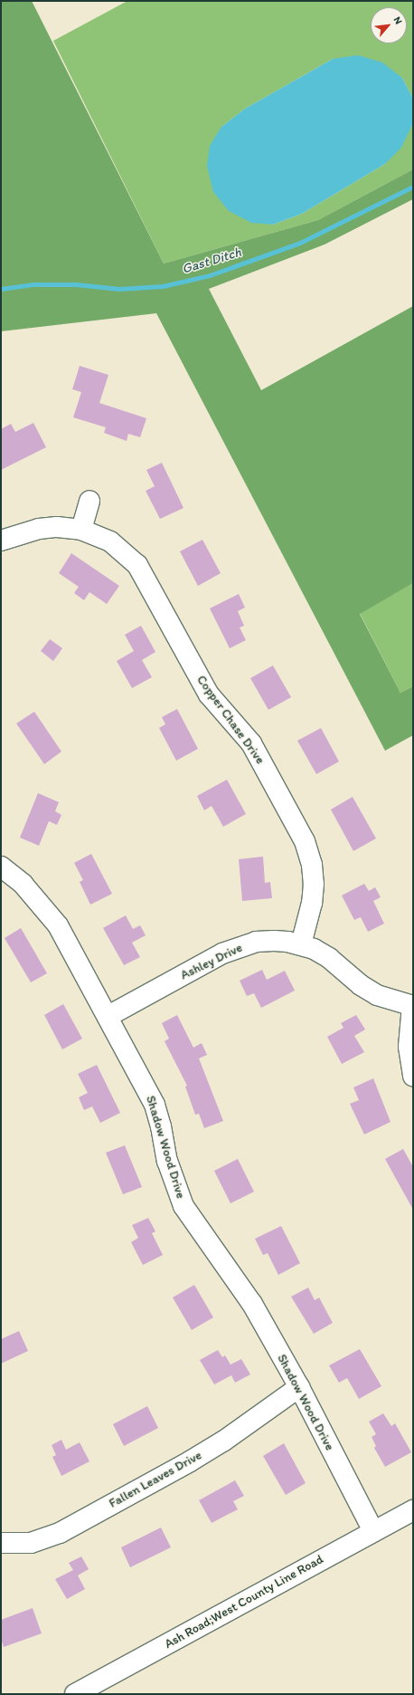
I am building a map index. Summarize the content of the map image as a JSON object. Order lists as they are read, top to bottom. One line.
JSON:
{"streets":{"street":["Copper Chase Drive","Ashley Drive","Shadow Wood Drive","Fallen Leaves Drive","Ash Road;West County Line Road"]},"crossings":[["Copper Chase Drive","Ashley Drive"],["Ashley Drive","Shadow Wood Drive"],["Shadow Wood Drive","Fallen Leaves Drive"],["Shadow Wood Drive","Ash Road;West County Line Road"]],"water":["Gast Ditch"],"north":"top right"}
